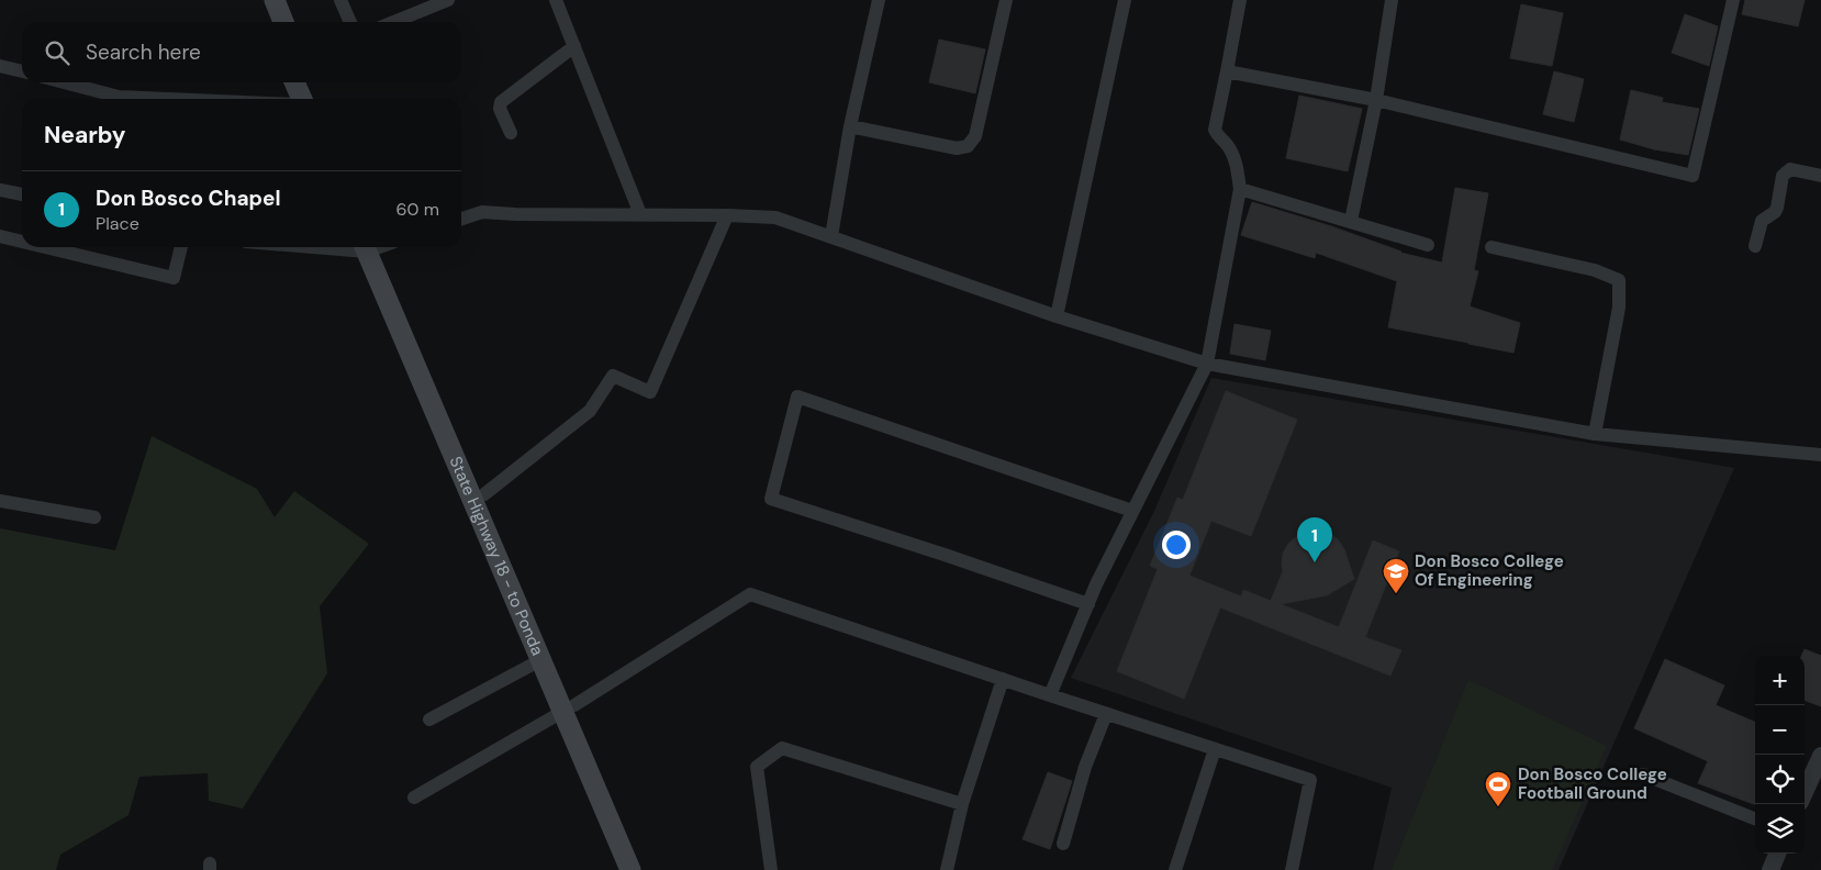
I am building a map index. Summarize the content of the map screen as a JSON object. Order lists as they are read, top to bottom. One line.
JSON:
{"streets":{"main road":["State Highway 18 - to Ponda"]},"places":{"school or university":["Don Bosco College Of Engineering"],"sports":["Don Bosco College Football Ground"]},"page":{"search":"Search here","heading":"Nearby","list":[{"mark":"1","name":"Don Bosco Chapel","note":"Place","value":"60 m"}],"pins":"1","map_buttons":["+","−"]}}
